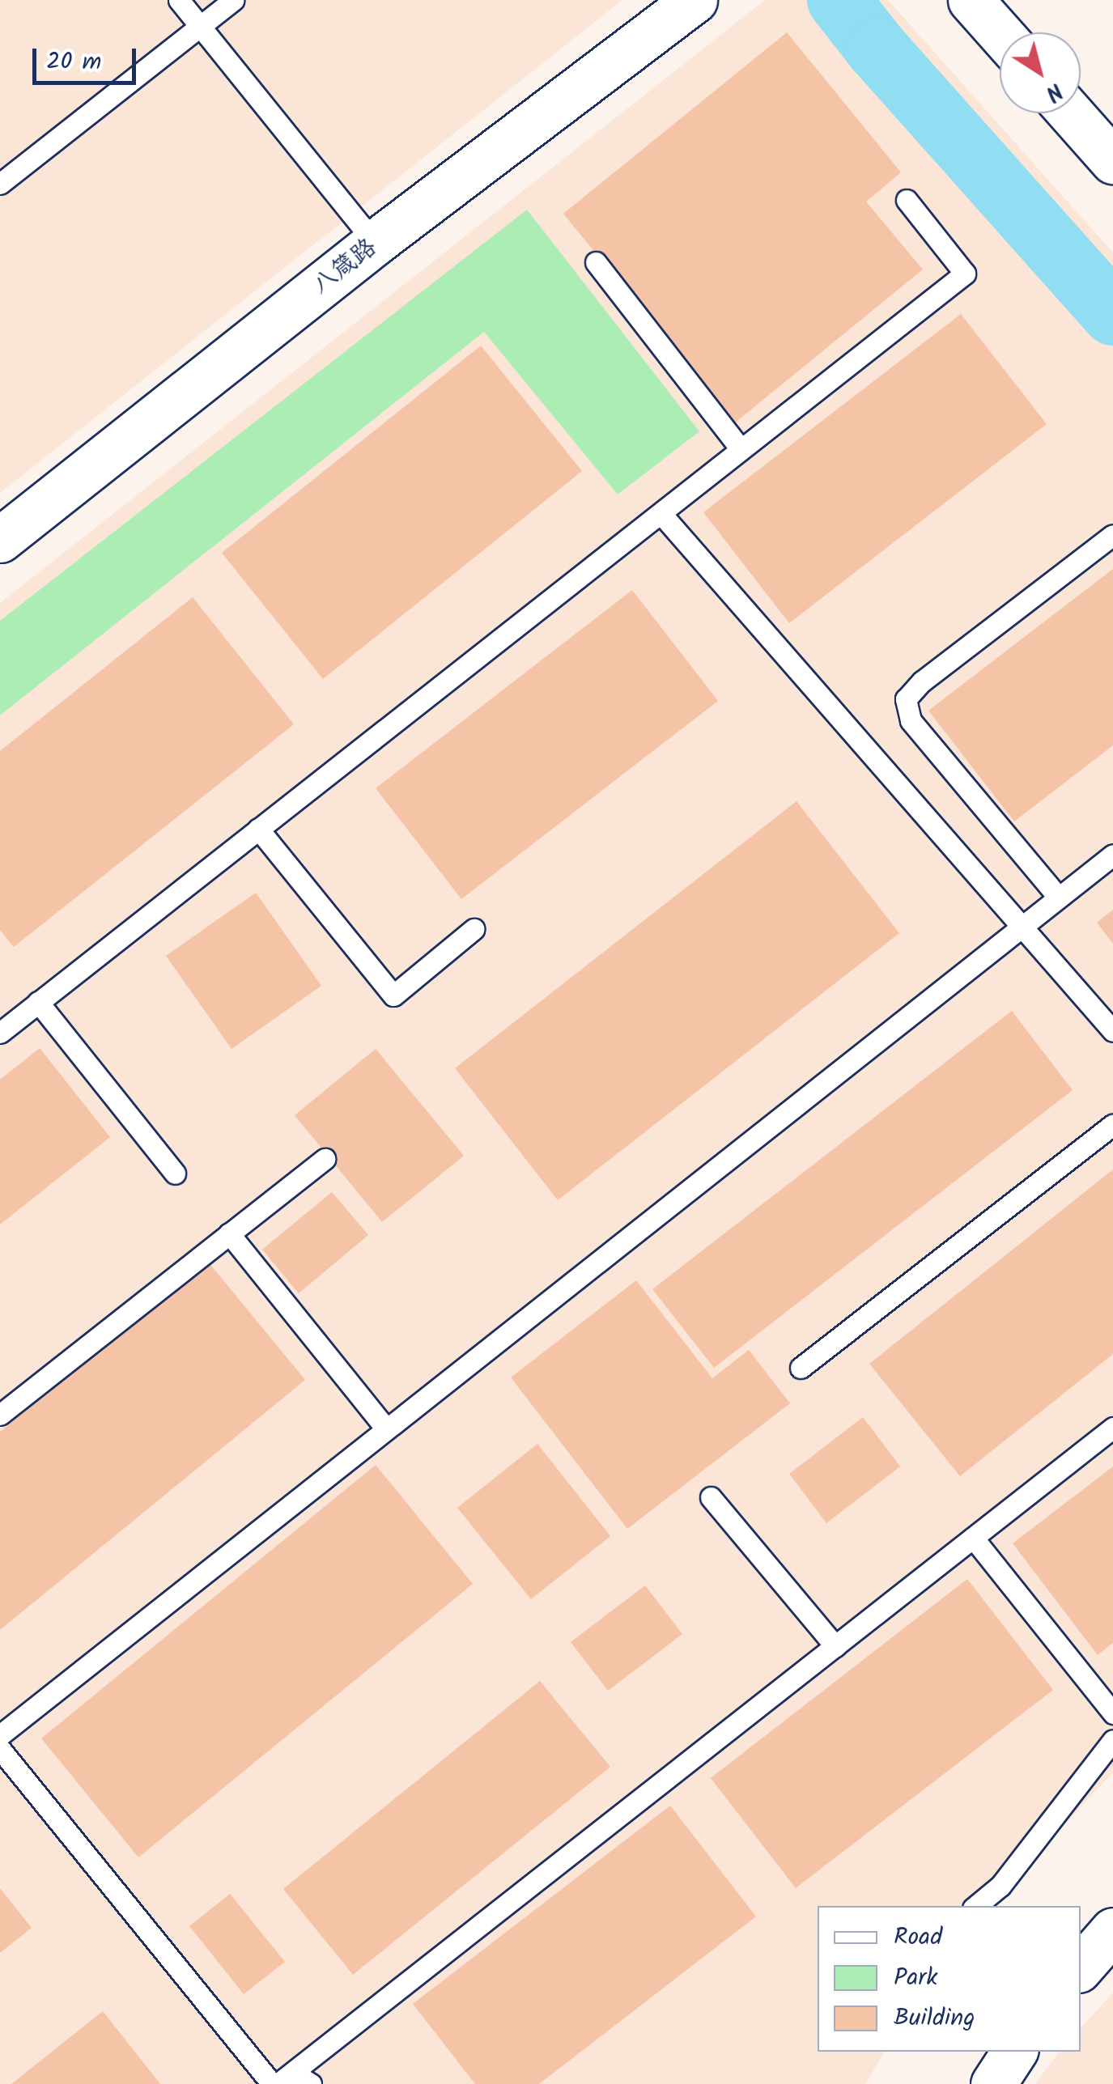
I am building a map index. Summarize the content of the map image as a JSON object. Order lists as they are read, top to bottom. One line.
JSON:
{"streets":{"street":["八箴路"]},"legend":["Road","Park","Building"],"scale_bar":"20 m","north":"bottom right"}
